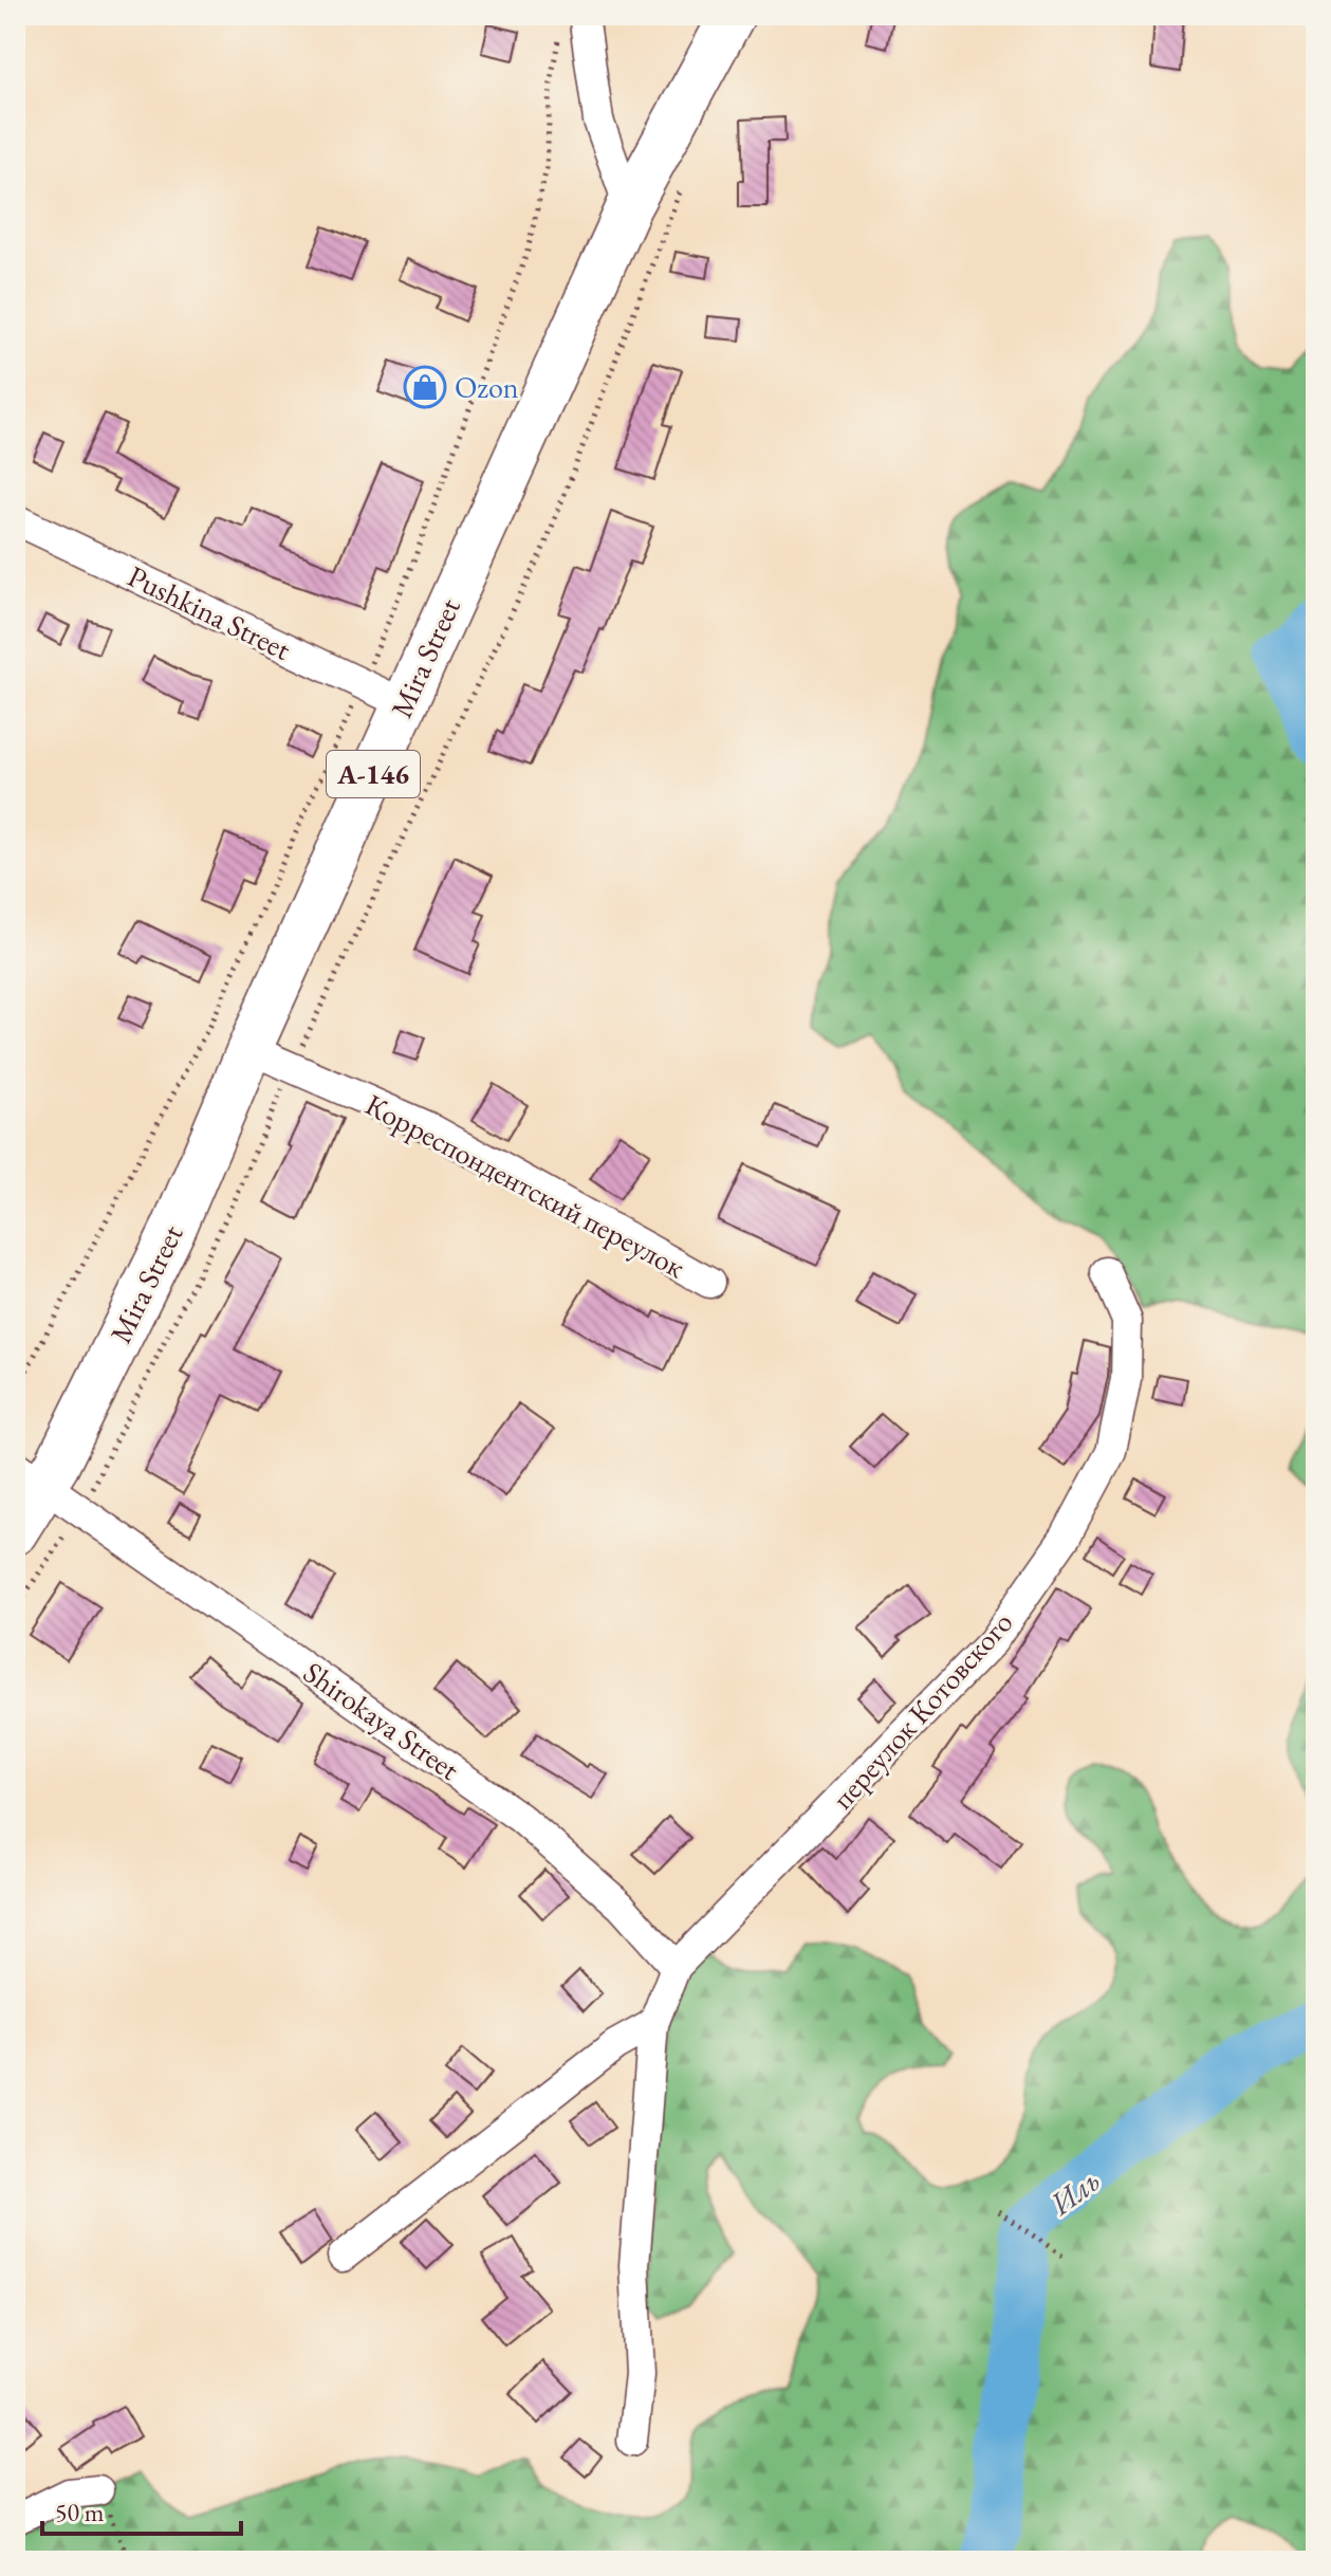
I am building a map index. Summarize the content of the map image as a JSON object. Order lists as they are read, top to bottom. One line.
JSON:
{"streets":{"highway":["Mira Street","А-146"],"street":["Pushkina Street","Корреспондентский переулок","переулок Котовского","Shirokaya Street"]},"crossings":[["Pushkina Street","Mira Street"],["Mira Street","Корреспондентский переулок"],["Mira Street","Shirokaya Street"],["переулок Котовского","Shirokaya Street"]],"water":["Иль"],"places":{"shop":["Ozon"]},"scale_bar":"50 m"}
